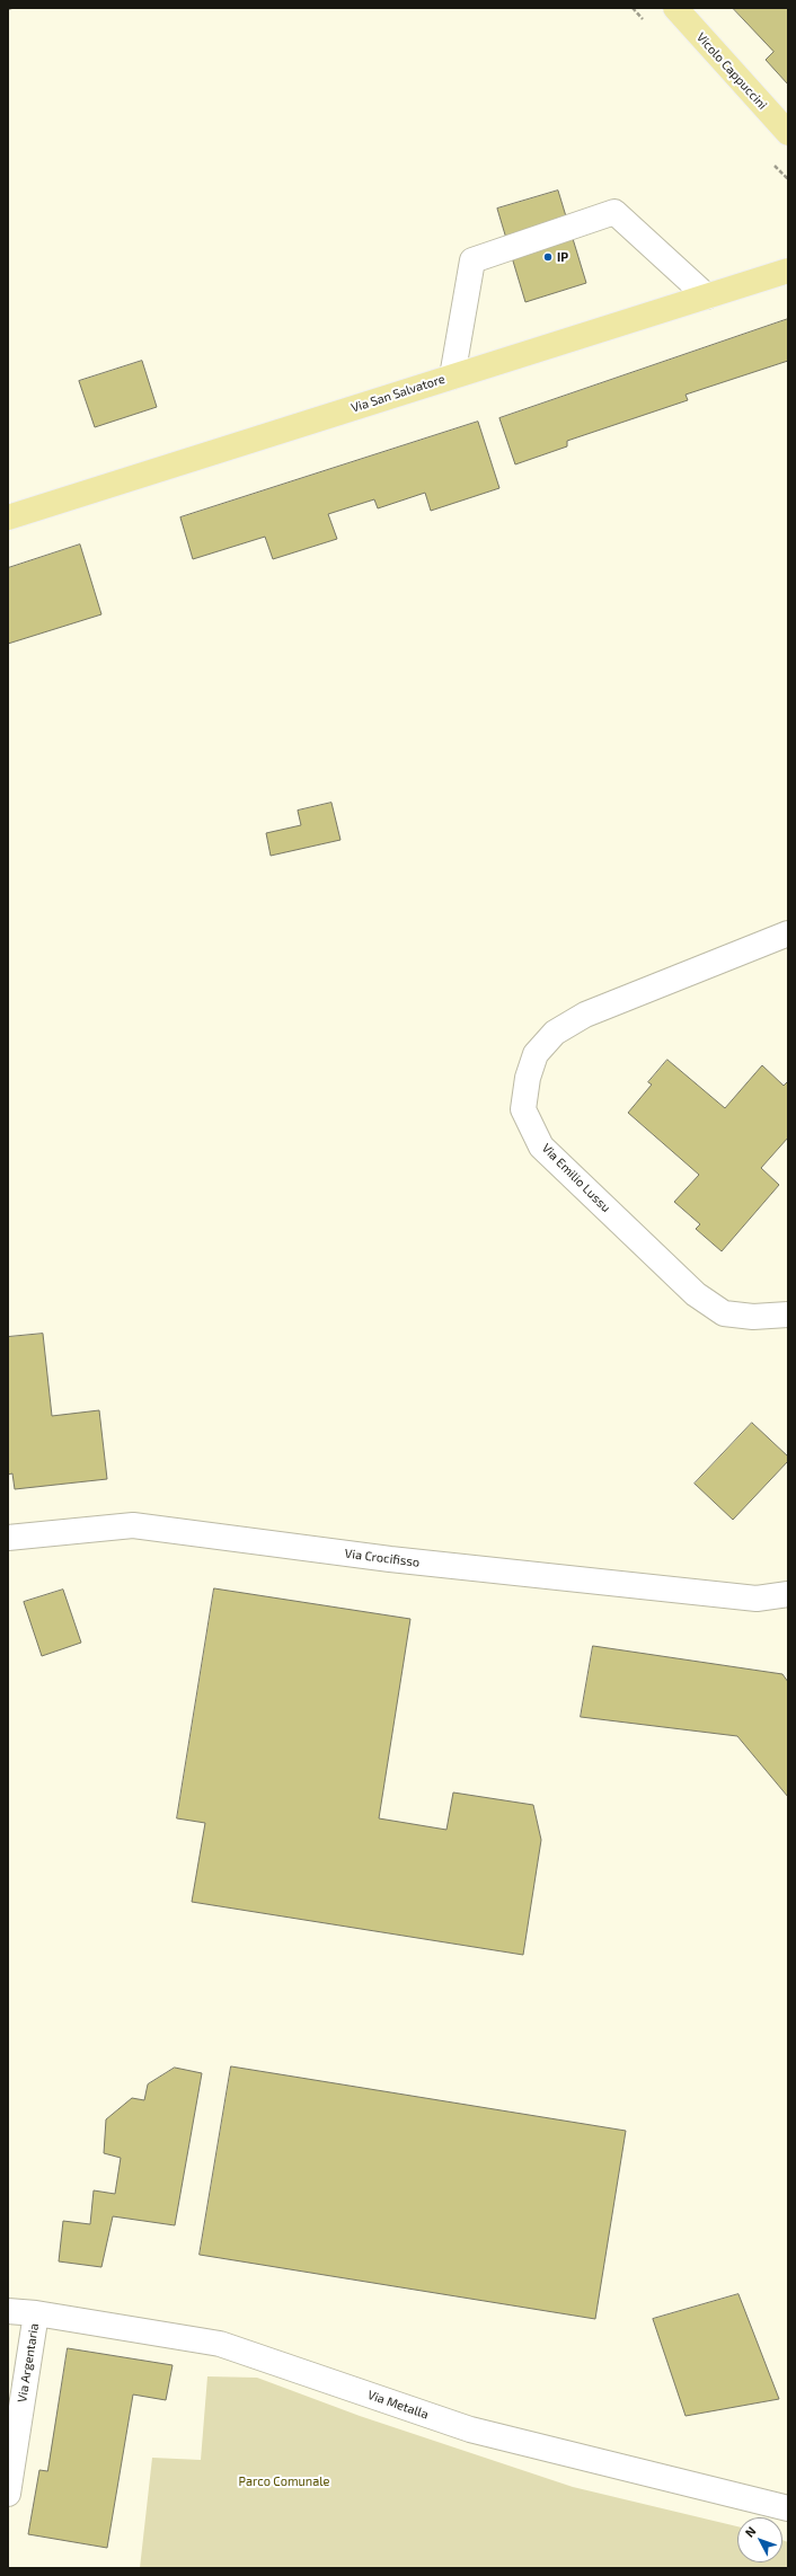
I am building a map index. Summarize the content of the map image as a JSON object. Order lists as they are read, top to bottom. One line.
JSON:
{"streets":{"main road":["Vicolo Cappuccini","Via San Salvatore"],"street":["Via Emilio Lussu","Via Crocifisso","Via Argentaria","Via Metalla"]},"crossings":[["Via Argentaria","Via Metalla"]],"parks":["Parco Comunale"],"places":["IP"],"north":"top left"}
